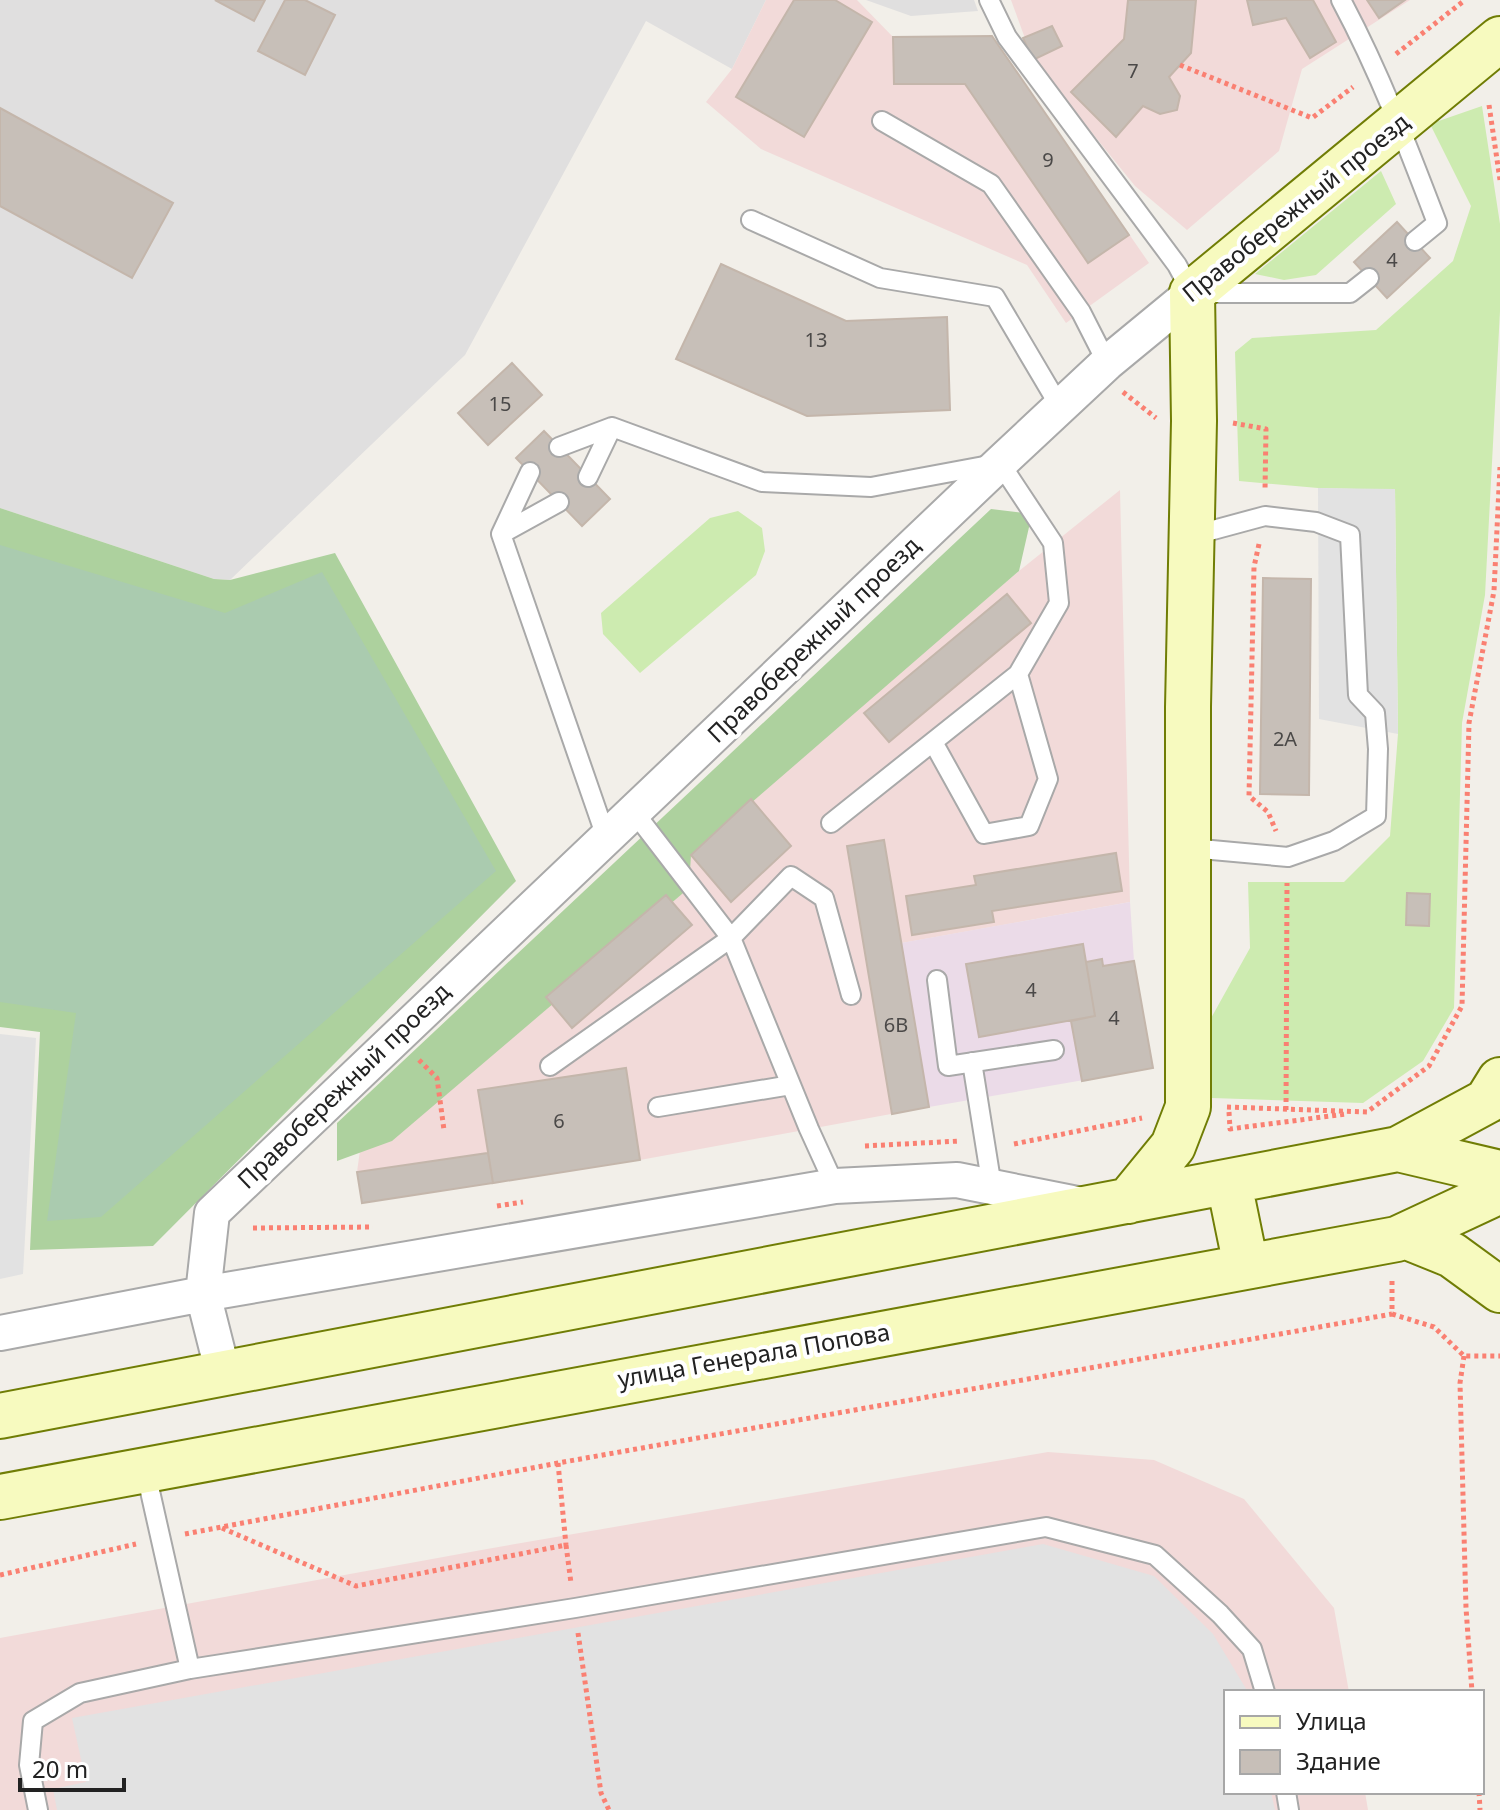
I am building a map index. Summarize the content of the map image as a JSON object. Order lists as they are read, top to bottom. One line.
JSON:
{"streets":{"main road":["Правобережный проезд","улица Генерала Попова"]},"house_numbers":["7","9","4","13","15","2А","4","4","6В","6"],"legend":["Улица","Здание"],"scale_bar":"20 m"}
